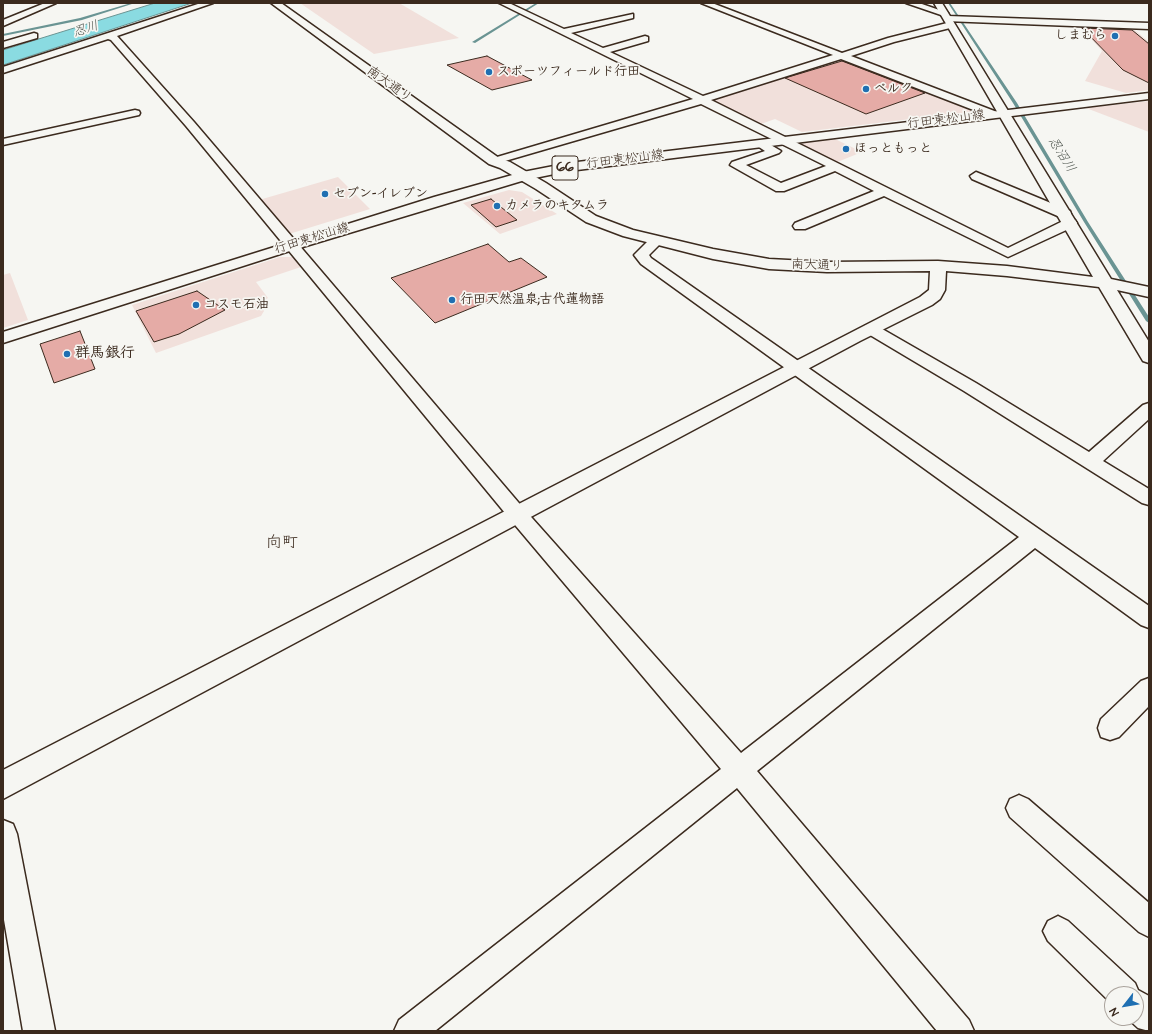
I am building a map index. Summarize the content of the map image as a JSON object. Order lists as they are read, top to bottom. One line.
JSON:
{"streets":{"street":["南大通り","行田東松山線","66"]},"crossings":[["南大通り","行田東松山線"]],"districts":["向町"],"water":["忍川","忍沼川"],"places":["しまむら","スポーツフィールド行田","ベルク","ほっともっと","セブン-イレブン","カメラのキタムラ","行田天然温泉;古代蓮物語","コスモ石油","群馬銀行"],"north":"bottom left"}
